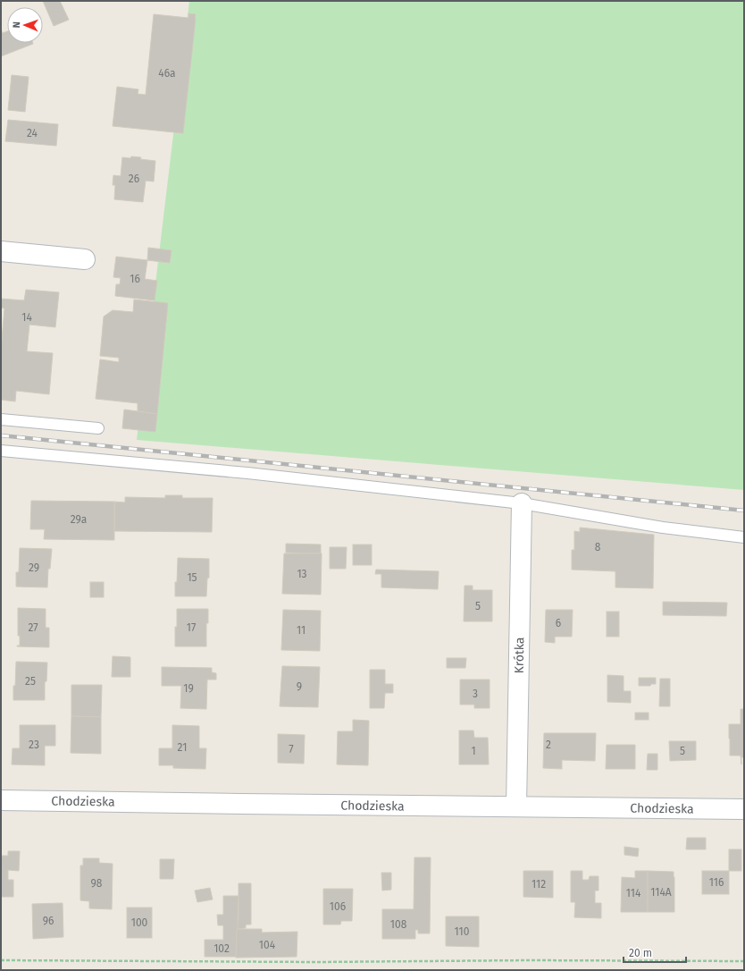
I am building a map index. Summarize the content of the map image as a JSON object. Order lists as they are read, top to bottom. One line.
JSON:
{"streets":{"street":["Krótka","Chodzieska"]},"crossings":[["Krótka","Chodzieska"]],"house_numbers":["46a","24","26","16","14","29a","8","29","13","15","5","6","27","17","11","25","9","19","3","23","2","21","7","1","5","116","98","112","114A","114","106","96","100","108","110","104","102"],"scale_bar":"20 m","north":"left"}
